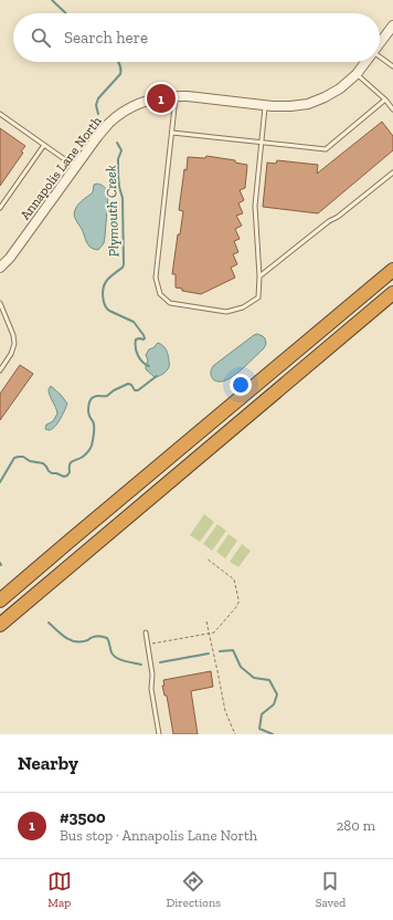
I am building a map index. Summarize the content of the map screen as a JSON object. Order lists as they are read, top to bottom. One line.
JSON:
{"streets":{"street":["Annapolis Lane North"]},"water":["Plymouth Creek"],"page":{"search":"Search here","pins":"1","heading":"Nearby","list":[{"mark":"1","name":"#3500","note":"Bus stop · Annapolis Lane North","value":"280 m"}],"nav":["Map","Directions","Saved"]}}
